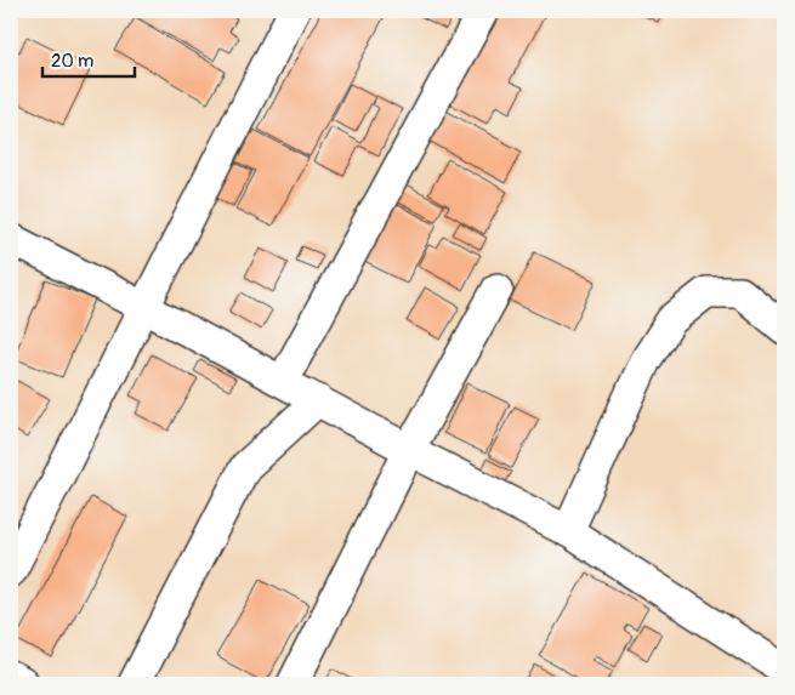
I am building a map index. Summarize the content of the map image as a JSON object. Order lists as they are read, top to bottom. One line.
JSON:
{"scale_bar":"20 m"}
